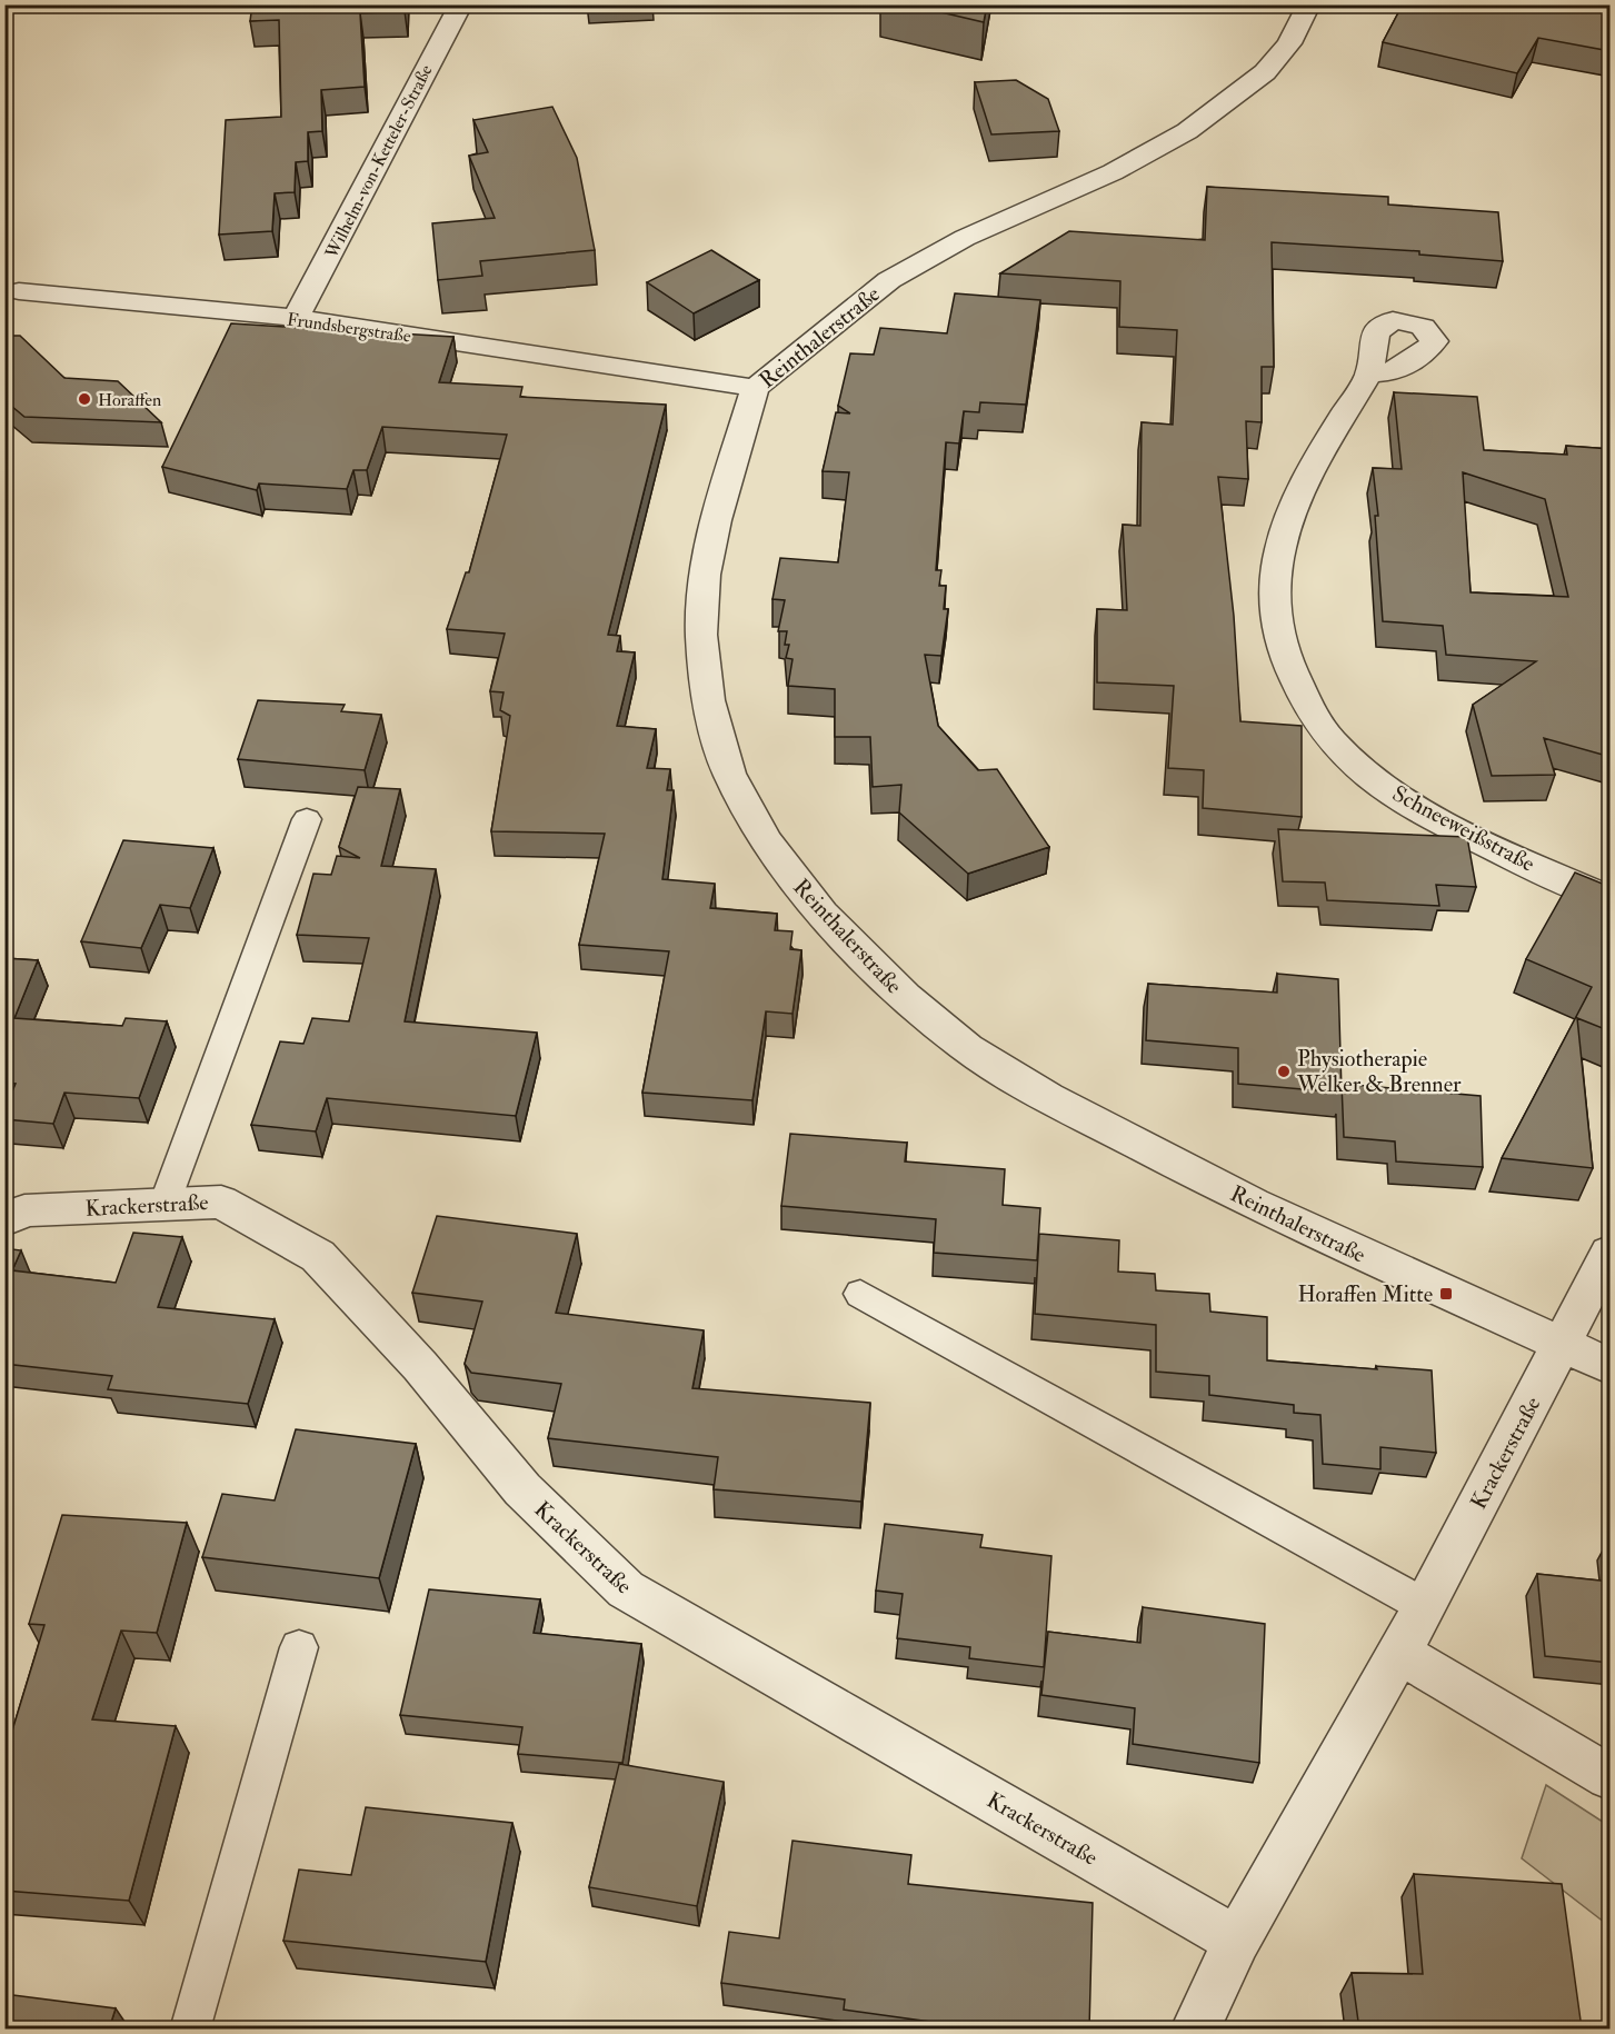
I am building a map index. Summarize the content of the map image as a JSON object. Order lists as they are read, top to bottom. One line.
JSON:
{"streets":{"street":["Wilhelm-von-Ketteler-Straße","Frundsbergstraße","Reinthalerstraße","Schneeweißstraße","Krackerstraße"]},"crossings":[["Wilhelm-von-Ketteler-Straße","Frundsbergstraße"],["Frundsbergstraße","Reinthalerstraße"],["Reinthalerstraße","Krackerstraße"]],"places":{"other":["Horaffen","Physiotherapie Welker & Brenner"],"transit":["Horaffen Mitte"]}}
